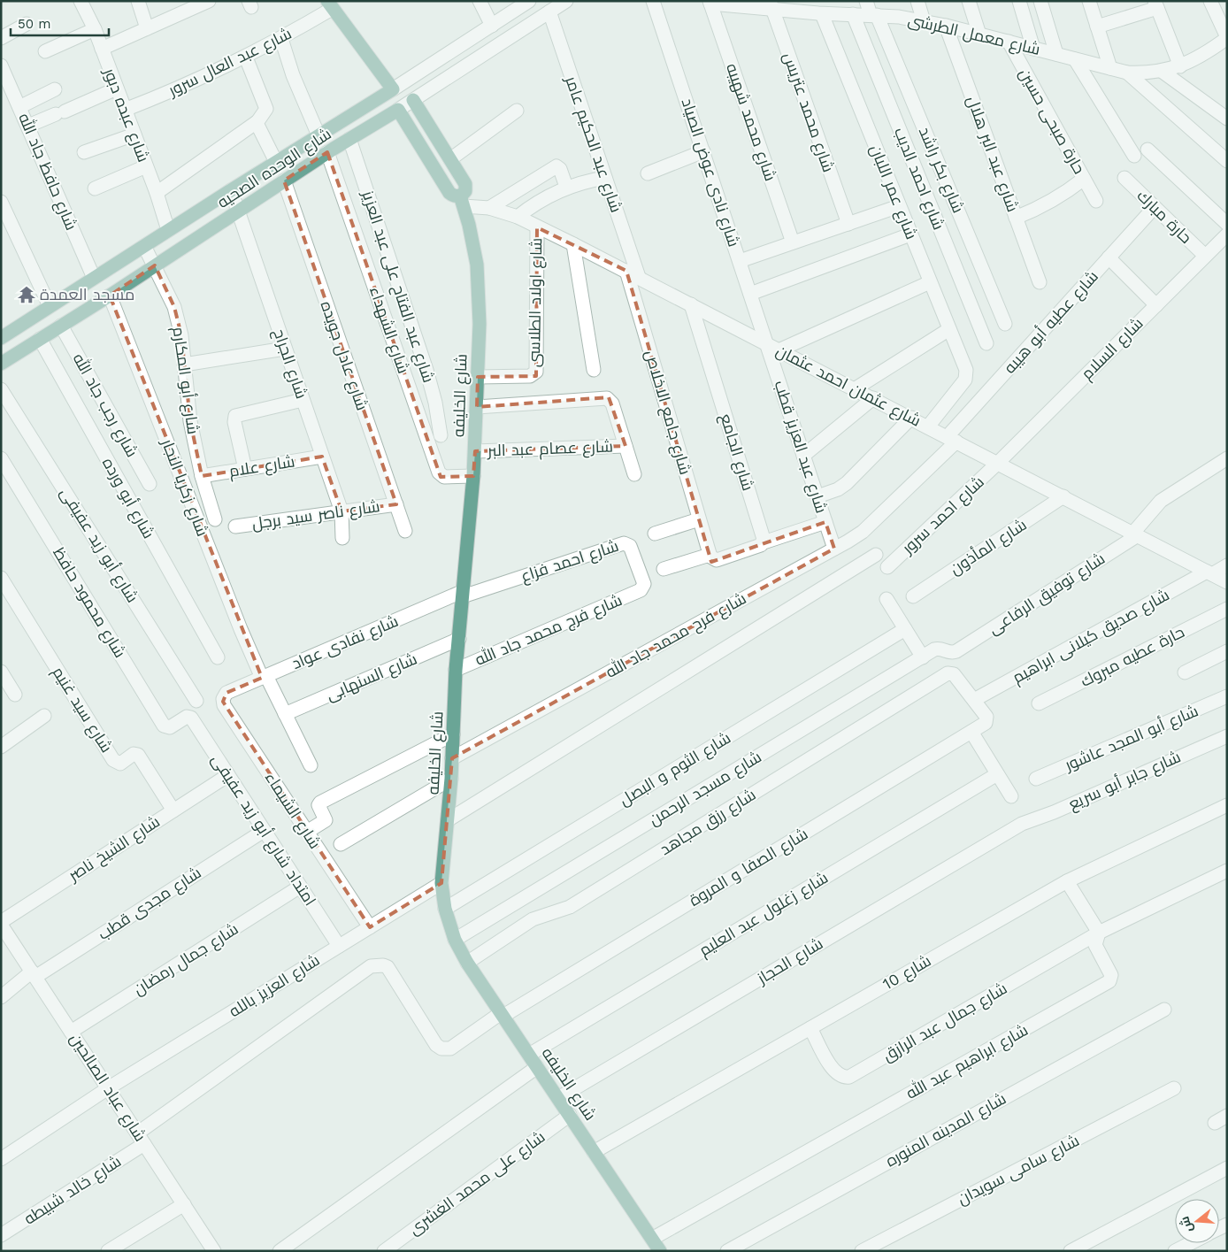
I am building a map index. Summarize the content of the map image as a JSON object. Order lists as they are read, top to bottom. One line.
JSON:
{"streets":{"main road":["شارع الوحده الصحيه","شارع الخليفه"],"street":["شارع معمل الطرشى","شارع عبد العال سرور","شارع محمد عتريس","شارع عبده دبور","حارة صبحى حسين","شارع محمد شهيبه","شارع عبد الحكيم عامر","شارع عبد البر هلال","شارع بكر راشد","شارع حافظ جاد الله","شارع نادى عوض الصياد","شارع احمد الديب","شارع عمر اللبان","حارة مبارك","شارع عبد الفتاح على عبد العزيز","شارع اولاد الطلاسى","شارع عطيه أبو هيبه","شارع الشهداء","شارع السلام","شارع عادل جويده","شارع الجراح","شارع أبو المكارم","شارع عثمان احمد عثمان","شارع رجب جاد الله","شارع جامع الاخلاص","شارع عبد العزيز قطب","شارع عصام عبد البر","شارع الجامع","شارع علام","شارع زكريا النجار","شارع أبو ورده","شارع ناصر سيد برجل","شارع احمد سرور","شارع أبو زيد عفيفى","شارع المأذون","شارع احمد فزاع","شارع توفيق الرفاعى","شارع محمود حافظ","شارع فرج محمد جاد الله","شارع فرح محمد جاد الله","شارع صديق كيلانى ابراهيم","شارع نفادى عواد","حارة عطيه مبروك","شارع السنهابى","شارع سيد غنيم","شارع أبو المجد عاشور","شارع الثوم و البصل","شارع جابر أبو سريع","شارع مسجد الرحمن","شارع الشيماء","شارع رزق مجاهد","امتداد شارع أبو زيد عفيفى","شارع الشيخ ناصر","شارع الصفا و المروة","شارع مجدى قطب","شارع زغلول عبد العليم","شارع جمال رمضان","شارع الحجاز","شارع 10","شارع العزيز بالله","شارع جمال عبد الرازق","شارع ابراهيم عبد الله","شارع عباد الصالحين","شارع المدينه المنوره","شارع سامى سويدان","شارع على محمد الغشرى","شارع خالد شبيطه"]},"crossings":[["شارع معمل الطرشى","شارع محمد عتريس"],["شارع معمل الطرشى","حارة صبحى حسين"],["شارع معمل الطرشى","شارع محمد شهيبه"],["شارع معمل الطرشى","شارع عبد البر هلال"],["شارع معمل الطرشى","شارع بكر راشد"],["شارع معمل الطرشى","شارع احمد الديب"],["شارع معمل الطرشى","شارع عمر اللبان"],["شارع عبد العال سرور","شارع عبده دبور"],["شارع عبده دبور","شارع الوحده الصحيه"],["شارع عبد الحكيم عامر","شارع الوحده الصحيه"],["شارع عبد الحكيم عامر","شارع عثمان احمد عثمان"],["شارع الوحده الصحيه","شارع حافظ جاد الله"],["شارع الوحده الصحيه","شارع عبد الفتاح على عبد العزيز"],["شارع الوحده الصحيه","شارع الشهداء"],["شارع الوحده الصحيه","شارع عادل جويده"],["شارع الوحده الصحيه","شارع الجراح"],["شارع الوحده الصحيه","شارع أبو المكارم"],["شارع الوحده الصحيه","شارع الخليفه"],["شارع الوحده الصحيه","شارع رجب جاد الله"],["شارع الوحده الصحيه","شارع زكريا النجار"],["شارع الوحده الصحيه","شارع أبو ورده"],["شارع نادى عوض الصياد","شارع عثمان احمد عثمان"],["شارع نادى عوض الصياد","شارع عبد العزيز قطب"],["شارع عمر اللبان","شارع عثمان احمد عثمان"],["حارة مبارك","شارع عطيه أبو هيبه"],["حارة مبارك","شارع السلام"],["شارع اولاد الطلاسى","شارع عثمان احمد عثمان"],["شارع اولاد الطلاسى","شارع الخليفه"],["شارع عطيه أبو هيبه","شارع عثمان احمد عثمان"],["شارع عطيه أبو هيبه","شارع فرح محمد جاد الله"],["شارع الشهداء","شارع الخليفه"],["شارع السلام","شارع عثمان احمد عثمان"],["شارع السلام","شارع احمد سرور"],["شارع عادل جويده","شارع ناصر سيد برجل"],["شارع الجراح","شارع علام"],["شارع الجراح","شارع ناصر سيد برجل"],["شارع أبو المكارم","شارع علام"],["شارع عثمان احمد عثمان","شارع الخليفه"],["شارع عثمان احمد عثمان","شارع جامع الاخلاص"],["شارع عثمان احمد عثمان","شارع عبد العزيز قطب"],["شارع عثمان احمد عثمان","شارع الجامع"],["شارع عثمان احمد عثمان","شارع احمد سرور"],["شارع عثمان احمد عثمان","شارع المأذون"],["شارع عثمان احمد عثمان","شارع توفيق الرفاعى"],["شارع عثمان احمد عثمان","شارع صديق كيلانى ابراهيم"],["شارع الخليفه","شارع عصام عبد البر"],["شارع الخليفه","شارع احمد فزاع"],["شارع الخليفه","شارع فرج محمد جاد الله"],["شارع الخليفه","شارع فرح محمد جاد الله"],["شارع الخليفه","شارع نفادى عواد"],["شارع الخليفه","شارع السنهابى"],["شارع الخليفه","شارع الثوم و البصل"],["شارع الخليفه","شارع مسجد الرحمن"],["شارع الخليفه","شارع رزق مجاهد"],["شارع الخليفه","شارع الصفا و المروة"],["شارع الخليفه","شارع زغلول عبد العليم"],["شارع الخليفه","شارع الحجاز"],["شارع الخليفه","شارع 10"],["شارع الخليفه","شارع العزيز بالله"],["شارع الخليفه","شارع ابراهيم عبد الله"],["شارع الخليفه","شارع على محمد الغشرى"],["شارع عبد العزيز قطب","شارع فرح محمد جاد الله"],["شارع زكريا النجار","شارع نفادى عواد"],["شارع زكريا النجار","شارع السنهابى"],["شارع احمد فزاع","شارع فرج محمد جاد الله"],["شارع احمد فزاع","شارع نفادى عواد"],["شارع توفيق الرفاعى","شارع مسجد الرحمن"],["شارع محمود حافظ","امتداد شارع أبو زيد عفيفى"],["شارع صديق كيلانى ابراهيم","شارع رزق مجاهد"],["شارع صديق كيلانى ابراهيم","شارع الصفا و المروة"],["شارع نفادى عواد","شارع الشيماء"],["شارع سيد غنيم","شارع الشيخ ناصر"],["شارع جابر أبو سريع","شارع الحجاز"],["شارع الشيماء","شارع العزيز بالله"],["شارع رزق مجاهد","شارع الصفا و المروة"],["امتداد شارع أبو زيد عفيفى","شارع الشيخ ناصر"],["امتداد شارع أبو زيد عفيفى","شارع مجدى قطب"],["امتداد شارع أبو زيد عفيفى","شارع جمال رمضان"],["امتداد شارع أبو زيد عفيفى","شارع العزيز بالله"],["شارع الشيخ ناصر","شارع عباد الصالحين"],["شارع الصفا و المروة","شارع عباد الصالحين"],["شارع الصفا و المروة","شارع خالد شبيطه"],["شارع مجدى قطب","شارع عباد الصالحين"],["شارع جمال رمضان","شارع عباد الصالحين"],["شارع 10","شارع جمال عبد الرازق"],["شارع العزيز بالله","شارع عباد الصالحين"],["شارع جمال عبد الرازق","شارع ابراهيم عبد الله"],["شارع عباد الصالحين","شارع خالد شبيطه"]],"places":{"temple":["مسجد العمدة"]},"scale_bar":"50 m","north":"left"}
